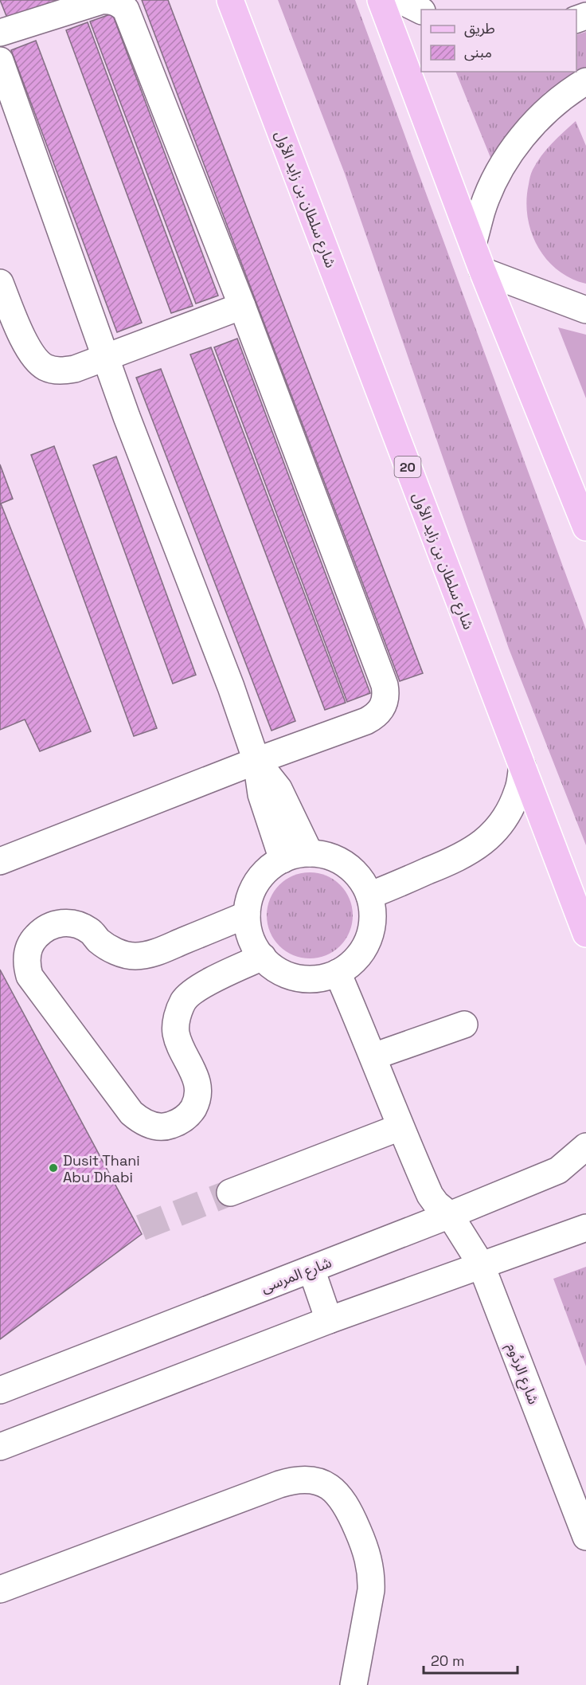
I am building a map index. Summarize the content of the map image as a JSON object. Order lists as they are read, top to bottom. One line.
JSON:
{"streets":{"main road":["شارع سلطان بن زايد الأول","20"],"street":["شارع المرسى","شارع الردُوم"]},"crossings":[["شارع المرسى","شارع الردُوم"]],"places":["Dusit Thani Abu Dhabi"],"legend":["طريق","مبنى"],"scale_bar":"20 m"}
